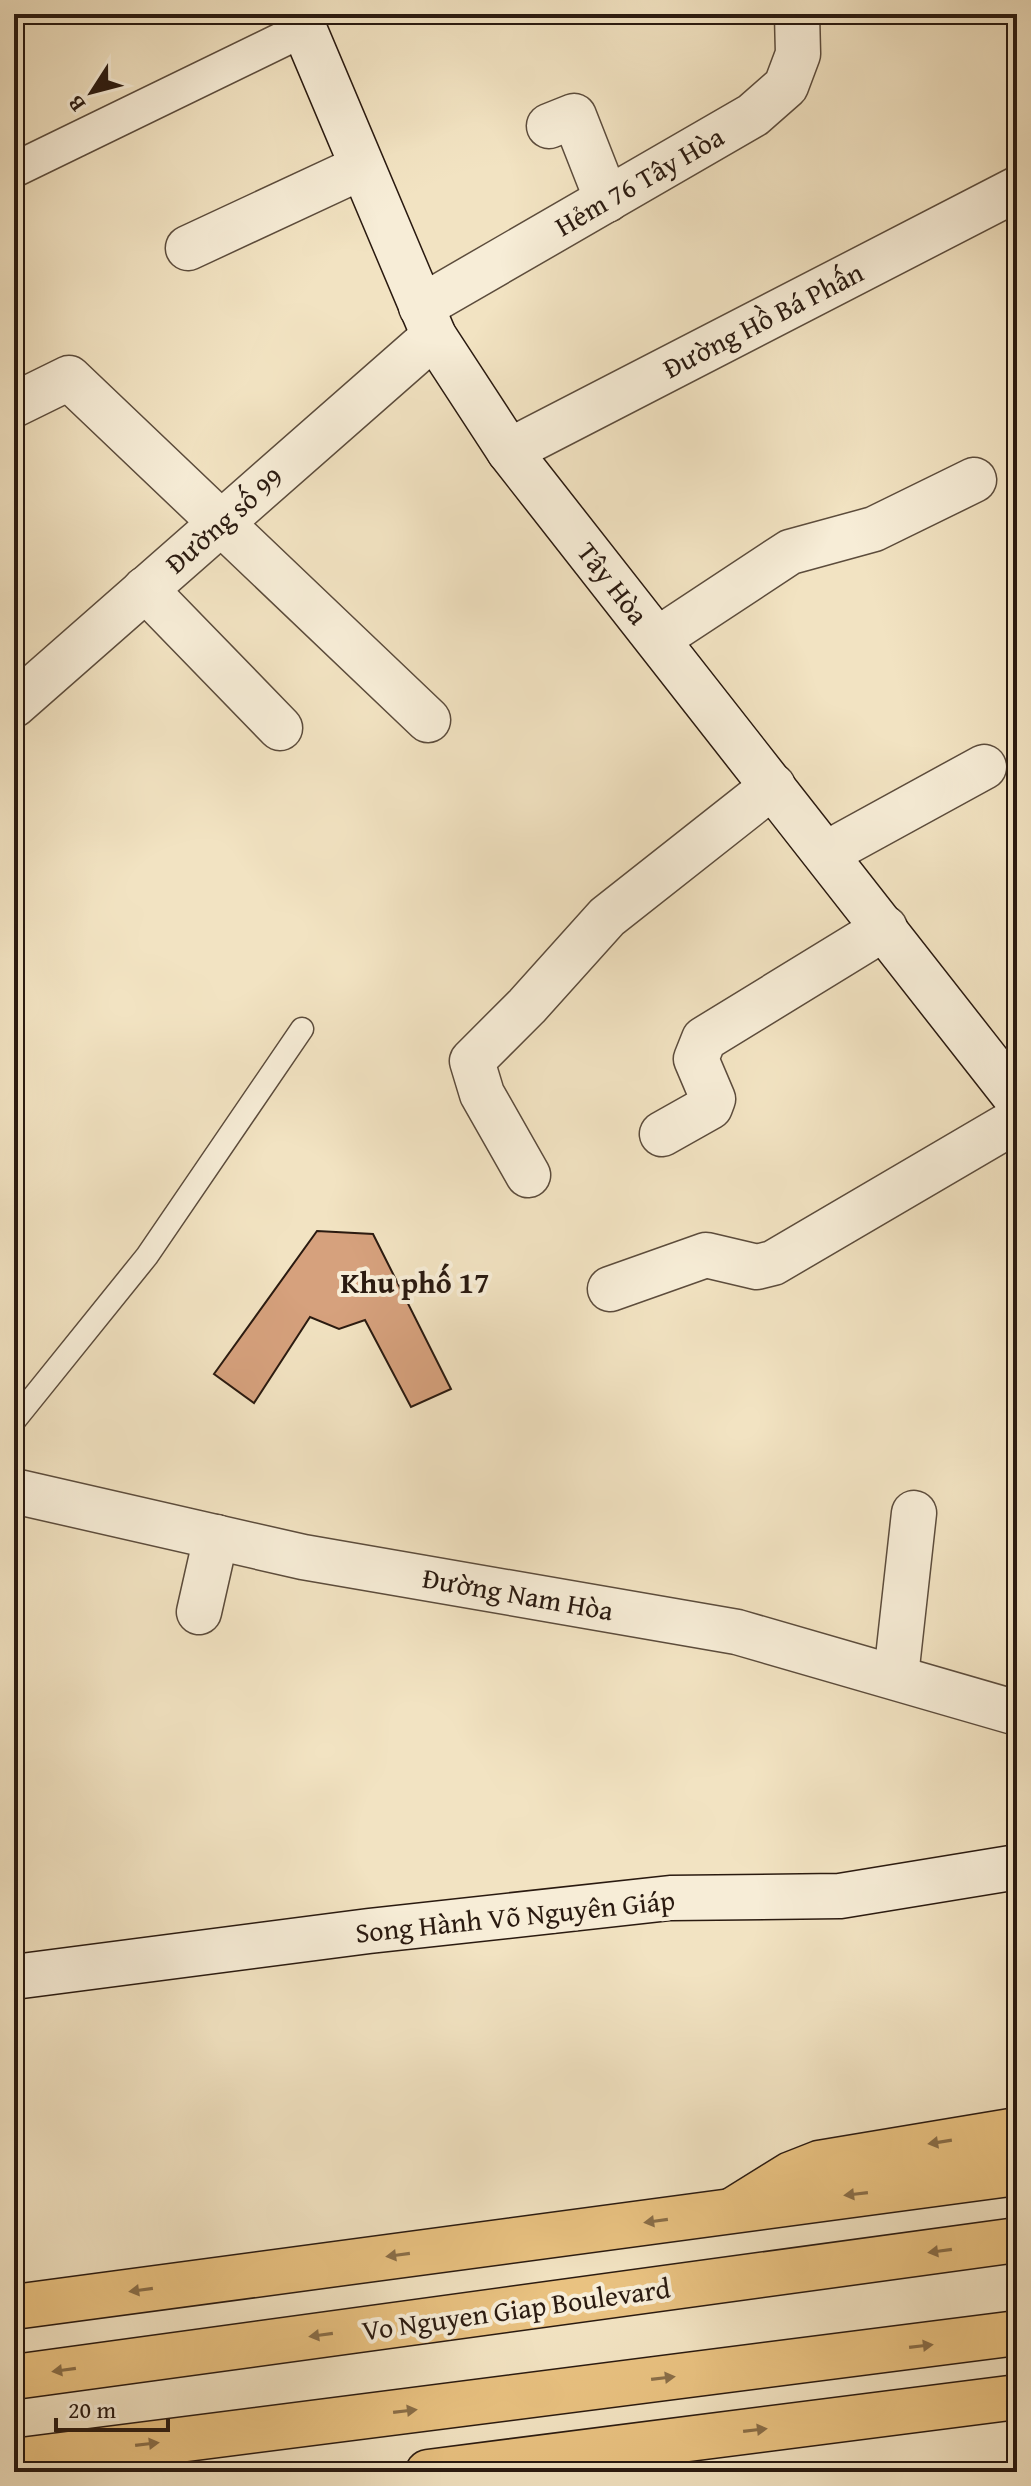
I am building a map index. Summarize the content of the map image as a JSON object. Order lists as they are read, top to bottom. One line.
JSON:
{"streets":{"main road":["Vo Nguyen Giap Boulevard"],"street":["Hẻm 76 Tây Hòa","Đường Hồ Bá Phấn","Đường số 99","Tây Hòa","Đường Nam Hòa","Song Hành Võ Nguyên Giáp"]},"crossings":[["Hẻm 76 Tây Hòa","Đường số 99"],["Hẻm 76 Tây Hòa","Tây Hòa"],["Đường Hồ Bá Phấn","Tây Hòa"],["Đường số 99","Tây Hòa"]],"districts":["Khu phố 17"],"scale_bar":"20 m","north":"bottom left"}
